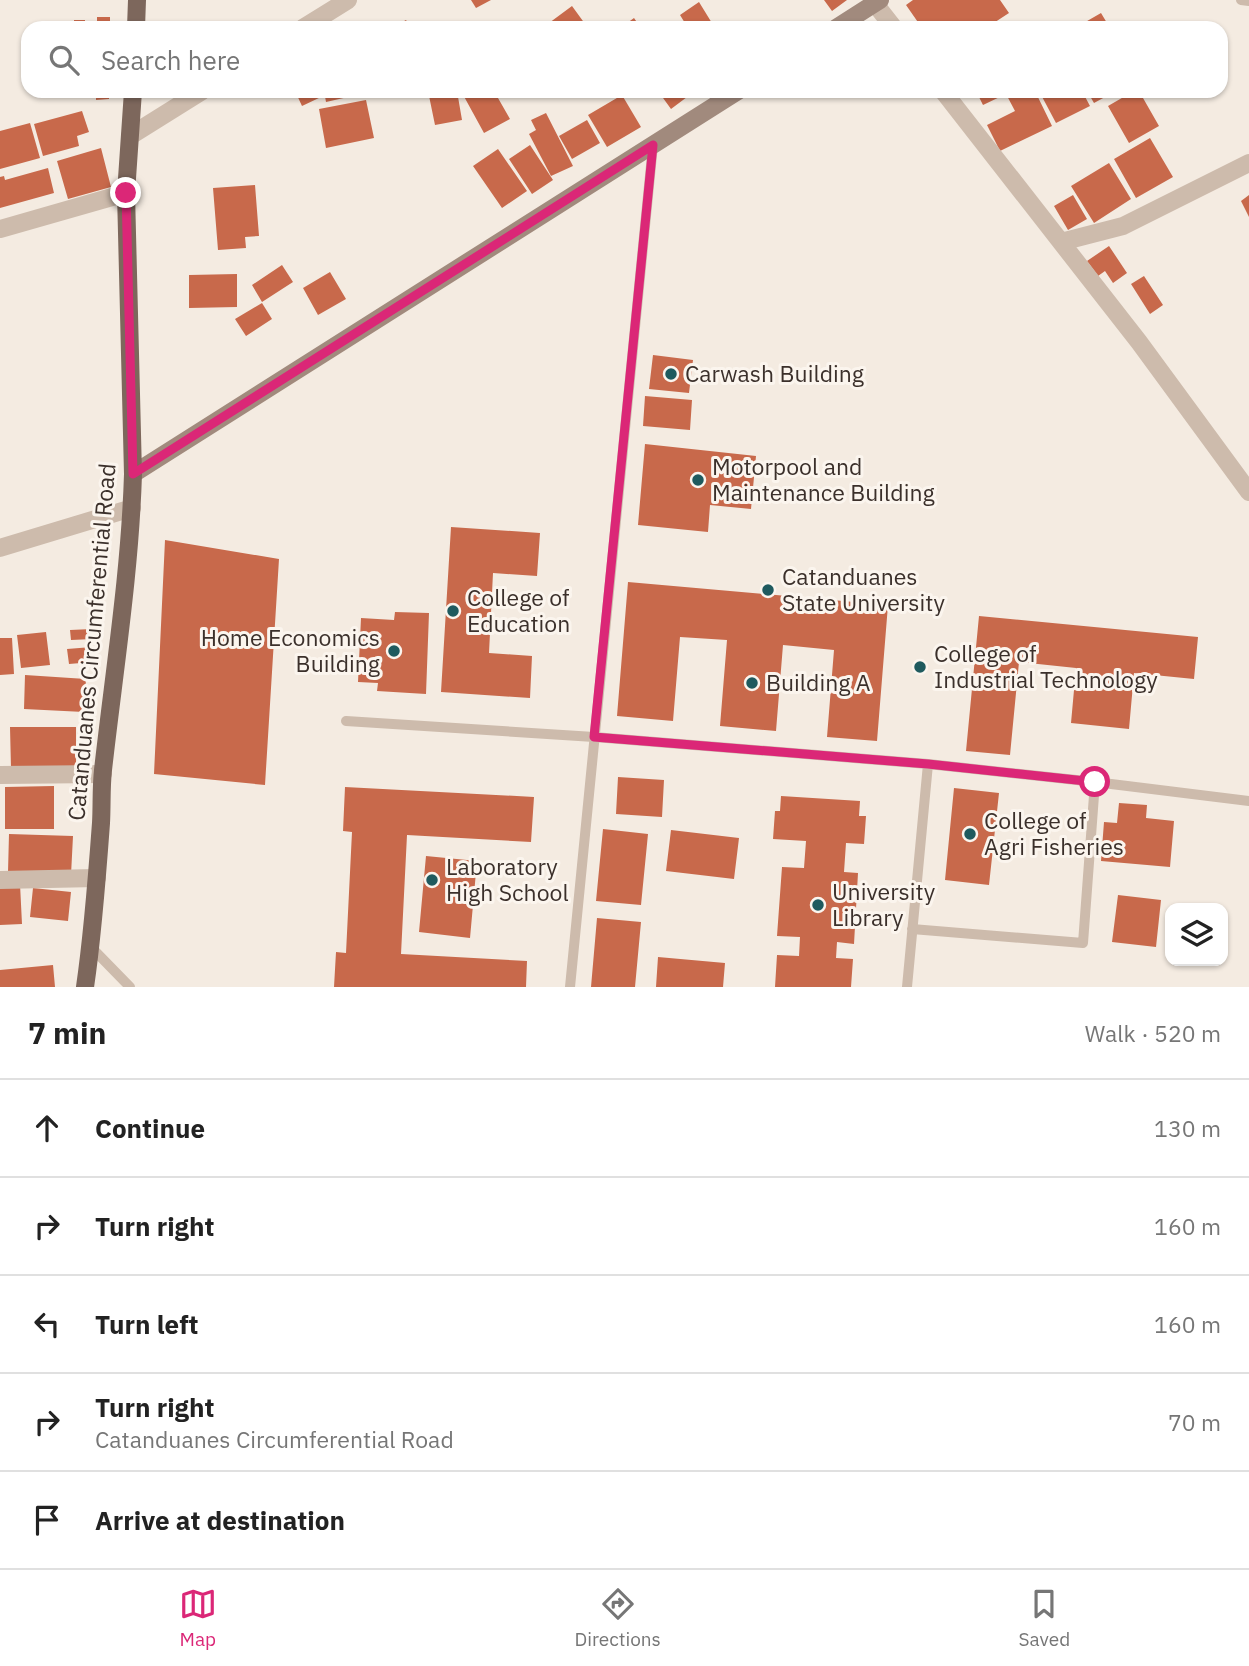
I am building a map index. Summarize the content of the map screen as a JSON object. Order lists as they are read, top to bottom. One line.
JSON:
{"streets":{"main road":["Catanduanes Circumferential Road"]},"places":["Carwash Building","Motorpool and Maintenance Building","Catanduanes State University","College of Education","Home Economics Building","College of Industrial Technology","Building A","College of Agri Fisheries","Laboratory High School","University Library"],"page":{"search":"Search here","heading":["7 min","Walk · 520 m"],"list":[["Continue","130 m"],["Turn right","160 m"],["Turn left","160 m"],["Turn right","Catanduanes Circumferential Road","70 m"],"Arrive at destination"],"nav":["Map","Directions","Saved"]}}
